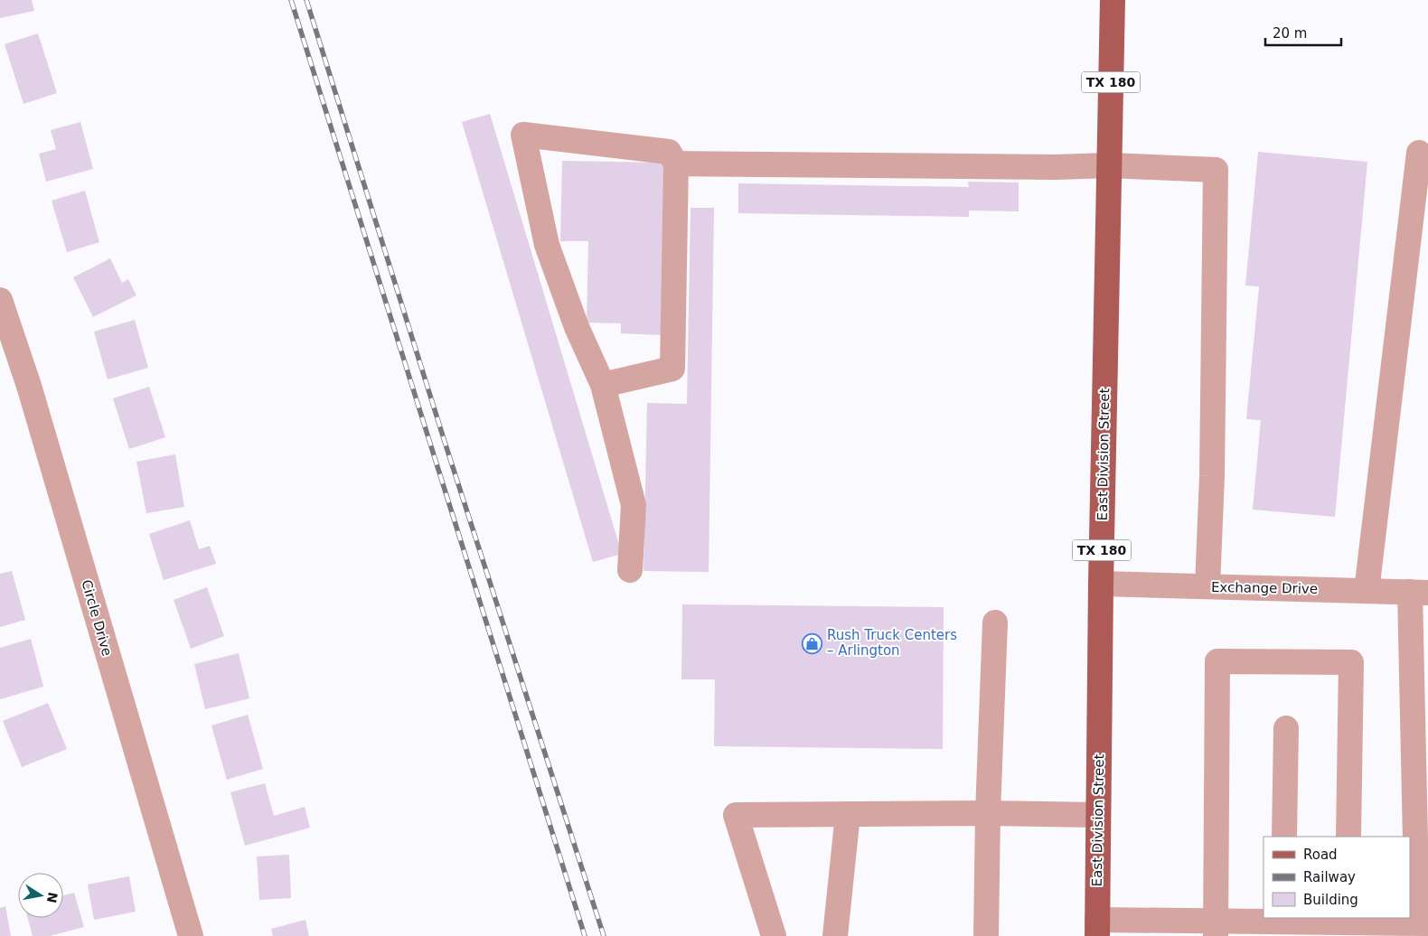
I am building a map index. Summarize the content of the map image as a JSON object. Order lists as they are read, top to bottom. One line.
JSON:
{"streets":{"main road":["TX 180","East Division Street"],"street":["Exchange Drive","Circle Drive"]},"crossings":[["East Division Street","Exchange Drive"]],"places":{"shop":["Rush Truck Centers – Arlington"]},"legend":["Road","Railway","Building"],"scale_bar":"20 m","north":"right"}
